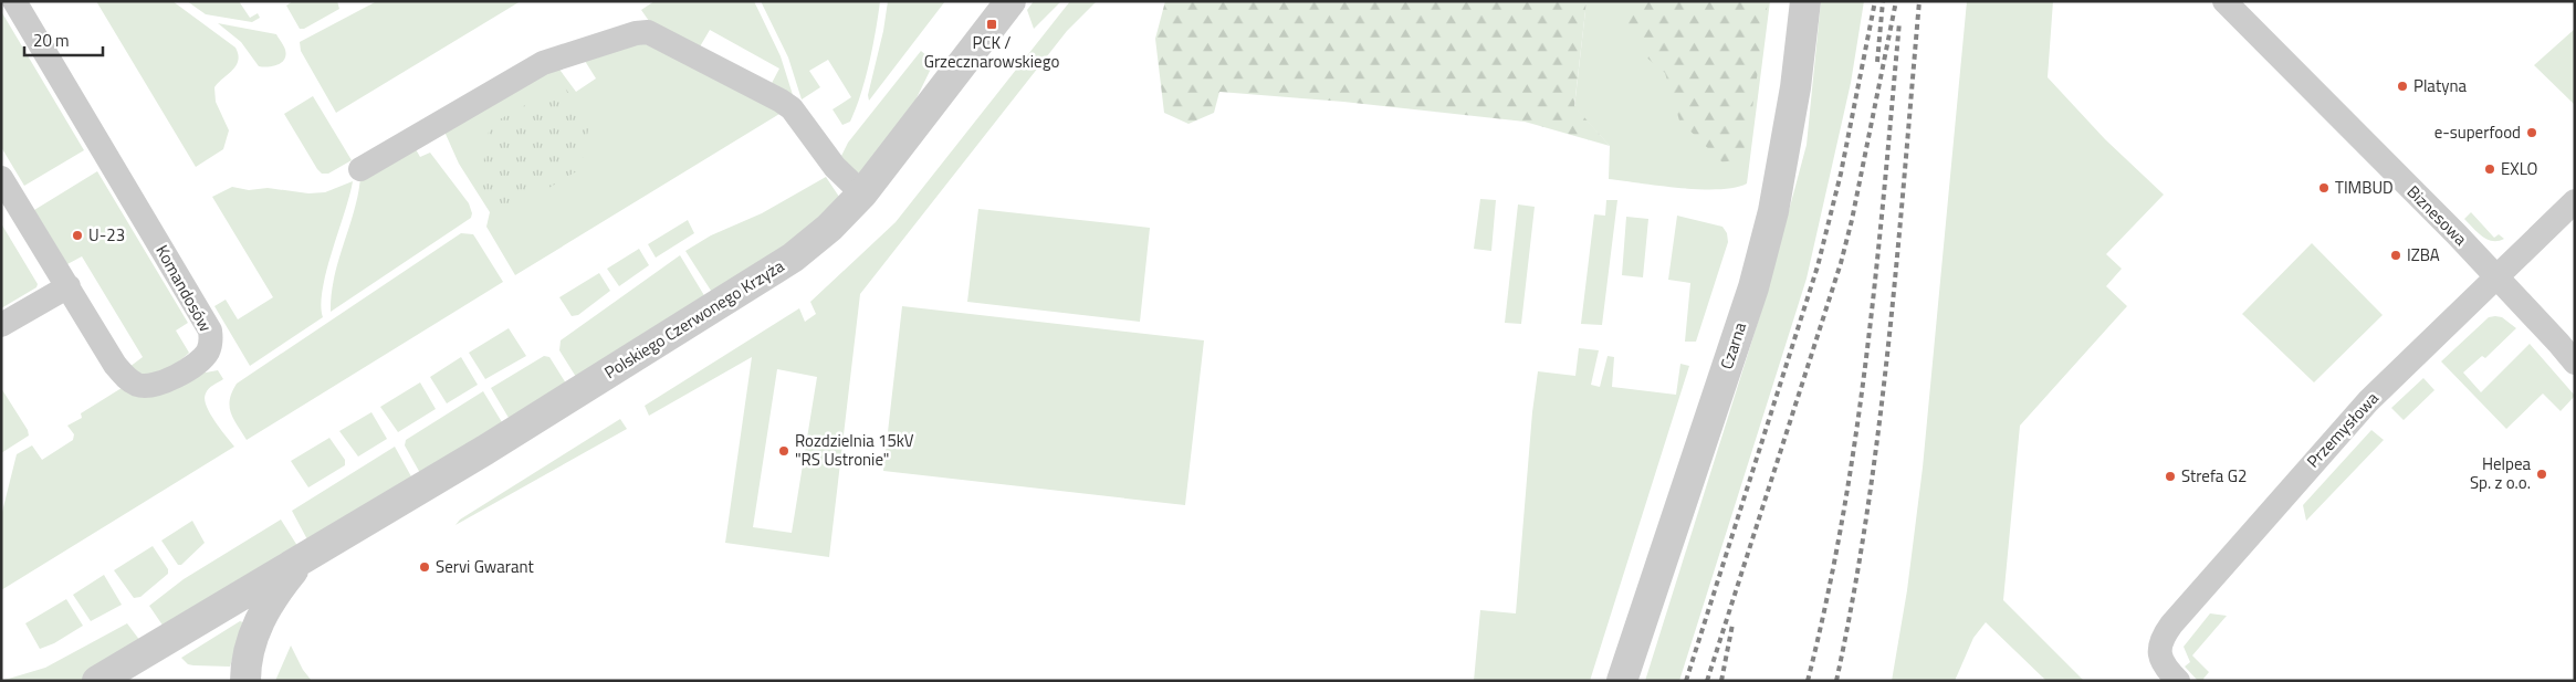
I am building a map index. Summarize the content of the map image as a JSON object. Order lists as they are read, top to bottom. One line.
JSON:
{"streets":{"street":["Biznesowa","Komandosów","Polskiego Czerwonego Krzyża","Czarna","Przemysłowa"]},"crossings":[["Biznesowa","Przemysłowa"]],"places":{"transit":["PCK / Grzecznarowskiego"],"other":["Platyna","e-superfood","EXLO","TIMBUD","U-23","IZBA","Rozdzielnia 15kV \"RS Ustronie\"","Helpea Sp. z o.o.","Strefa G2","Servi Gwarant"]},"scale_bar":"20 m"}
